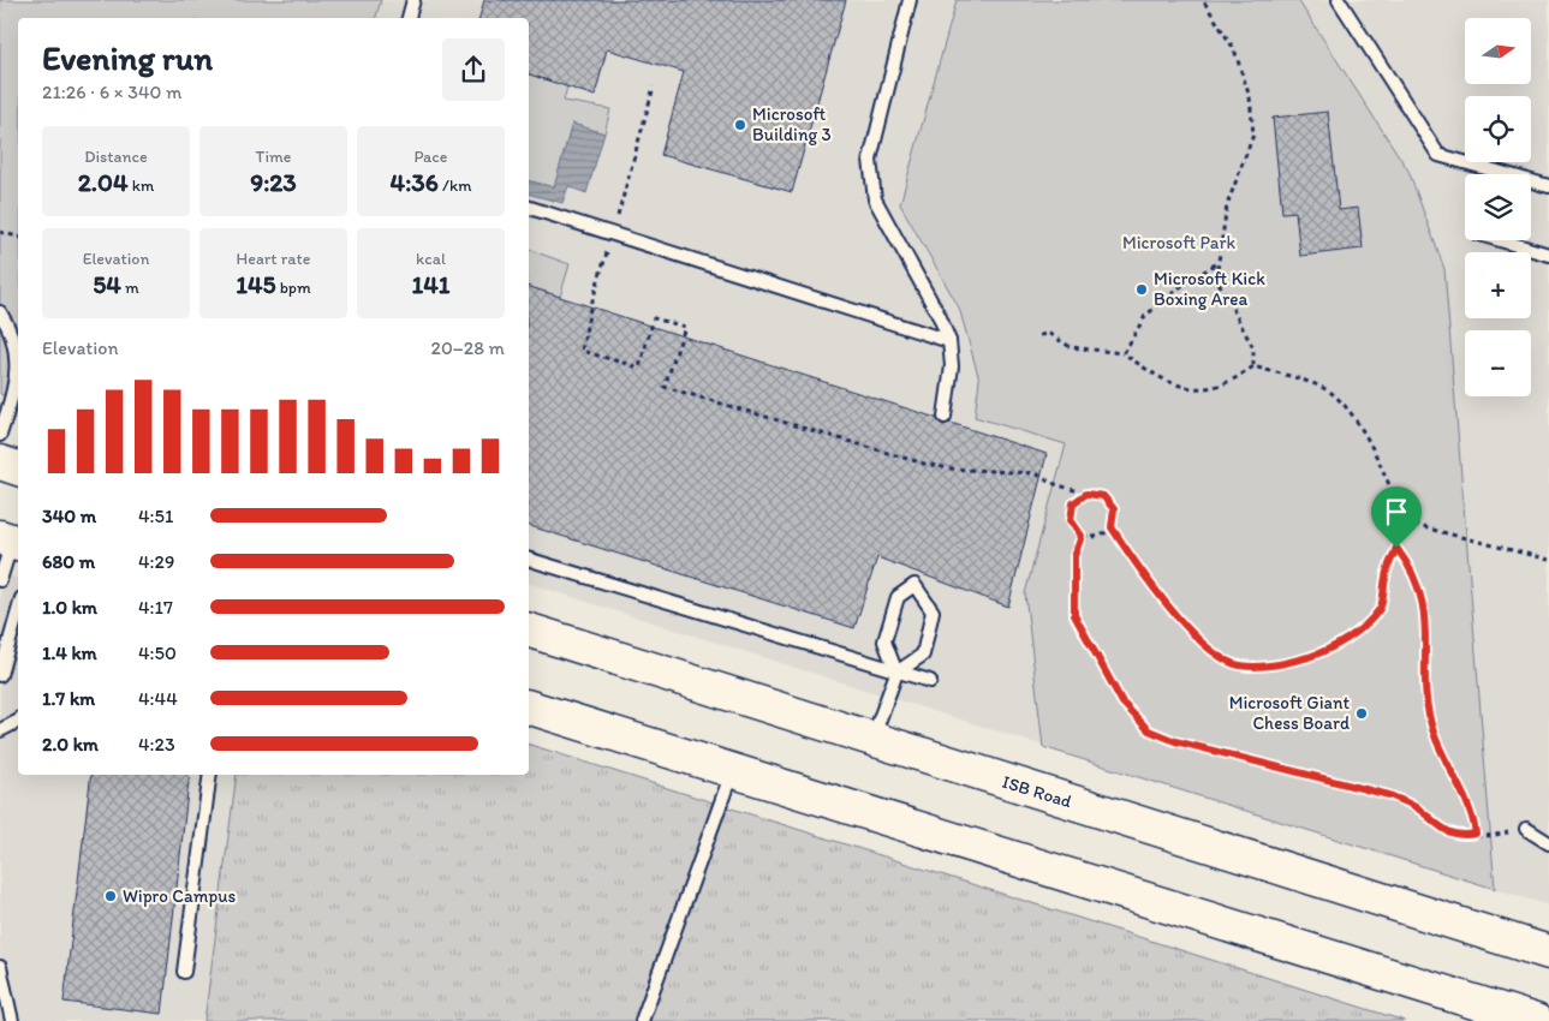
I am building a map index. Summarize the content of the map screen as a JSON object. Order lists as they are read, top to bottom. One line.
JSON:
{"streets":{"main road":["ISB Road"]},"parks":["Microsoft Park"],"places":["Microsoft Building 3","Microsoft Kick Boxing Area","Microsoft Giant Chess Board","Wipro Campus"],"north":"right","page":{"map_buttons":["+","−"],"heading":["Evening run","21:26 · 6 × 340 m"],"stats":[["Distance","2.04 km"],["Time","9:23"],["Pace","4:36 /km"],["Elevation","54 m"],["Heart rate","145 bpm"],["kcal","141"]],"chart":["Elevation","20–28 m"],"list":[{"name":"340 m","note":"4:51"},{"name":"680 m","note":"4:29"},{"name":"1.0 km","note":"4:17"},{"name":"1.4 km","note":"4:50"},{"name":"1.7 km","note":"4:44"},{"name":"2.0 km","note":"4:23"}]}}
